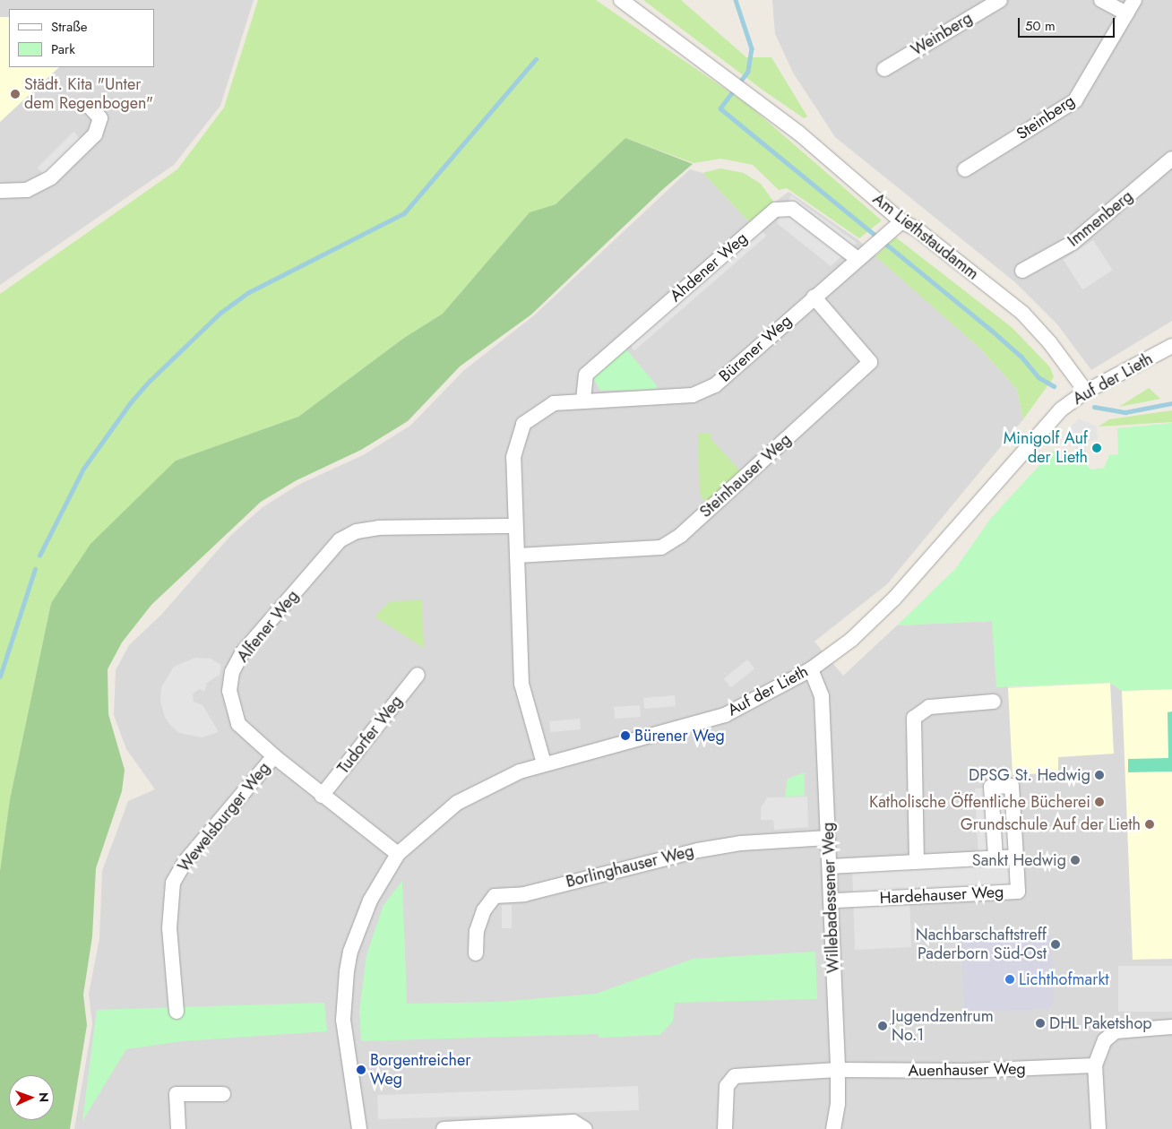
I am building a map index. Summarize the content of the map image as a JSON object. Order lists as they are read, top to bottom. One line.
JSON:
{"streets":{"street":["Weinberg","Steinberg","Immenberg","Am Liethstaudamm","Ahdener Weg","Bürener Weg","Auf der Lieth","Steinhauser Weg","Alfener Weg","Tudorfer Weg","Wewelsburger Weg","Borlinghauser Weg","Hardehauser Weg","Willebadessener Weg","Auenhauser Weg"]},"crossings":[["Am Liethstaudamm","Bürener Weg"],["Am Liethstaudamm","Auf der Lieth"],["Ahdener Weg","Bürener Weg"],["Bürener Weg","Auf der Lieth"],["Bürener Weg","Steinhauser Weg"],["Bürener Weg","Alfener Weg"],["Auf der Lieth","Alfener Weg"],["Auf der Lieth","Willebadessener Weg"],["Alfener Weg","Tudorfer Weg"],["Alfener Weg","Wewelsburger Weg"],["Borlinghauser Weg","Willebadessener Weg"],["Hardehauser Weg","Willebadessener Weg"],["Willebadessener Weg","Auenhauser Weg"]],"places":["Städt. Kita \"Unter dem Regenbogen\"","Minigolf Auf der Lieth","Bürener Weg","DPSG St. Hedwig","Katholische Öffentliche Bücherei","Grundschule Auf der Lieth","Sankt Hedwig","Nachbarschaftstreff Paderborn Süd-Ost","Lichthofmarkt","DHL Paketshop","Jugendzentrum No.1","Borgentreicher Weg"],"legend":["Straße","Park"],"scale_bar":"50 m","north":"right"}
